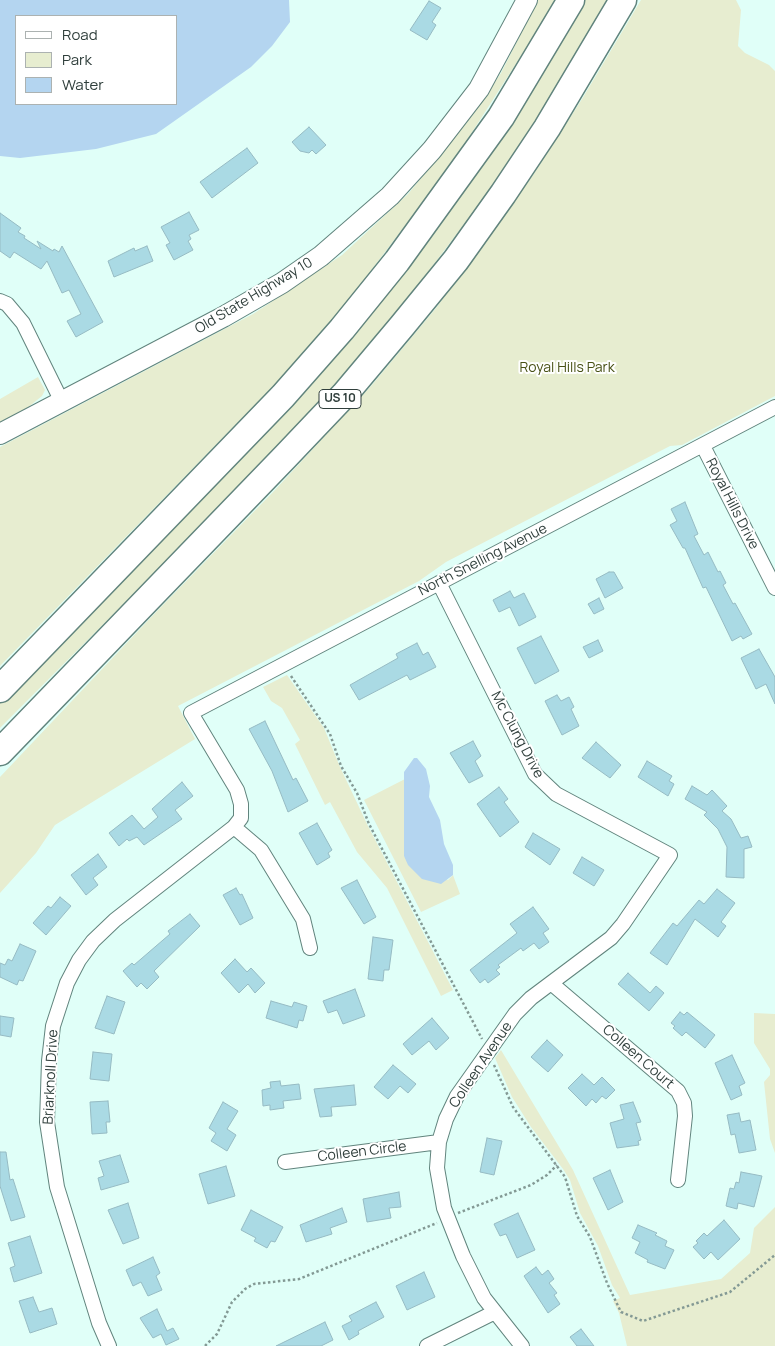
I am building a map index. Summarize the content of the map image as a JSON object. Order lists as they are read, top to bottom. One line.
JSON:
{"streets":{"highway":["US 10"],"street":["Old State Highway 10","Royal Hills Drive","North Snelling Avenue","Mc Clung Drive","Colleen Court","Colleen Avenue","Briarknoll Drive","Colleen Circle"]},"crossings":[["Royal Hills Drive","North Snelling Avenue"],["North Snelling Avenue","Mc Clung Drive"],["North Snelling Avenue","Briarknoll Drive"],["Mc Clung Drive","Colleen Avenue"],["Colleen Court","Colleen Avenue"],["Colleen Avenue","Colleen Circle"]],"parks":["Royal Hills Park"],"legend":["Road","Park","Water"]}
